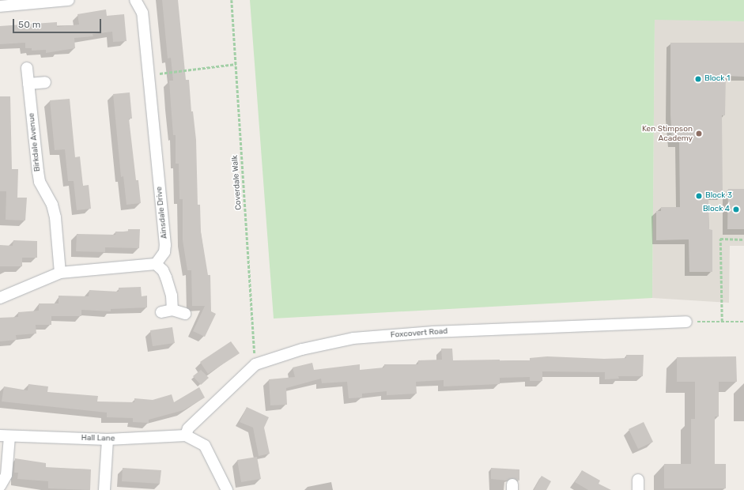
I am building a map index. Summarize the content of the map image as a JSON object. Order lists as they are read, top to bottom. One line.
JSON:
{"streets":{"street":["Birkdale Avenue","Ainsdale Drive","Foxcovert Road","Hall Lane"],"path":["Coverdale Walk"]},"crossings":[["Coverdale Walk","Foxcovert Road"],["Foxcovert Road","Hall Lane"]],"places":["Block 1","Ken Stimpson Academy","Block 3","Block 4"],"scale_bar":"50 m"}
